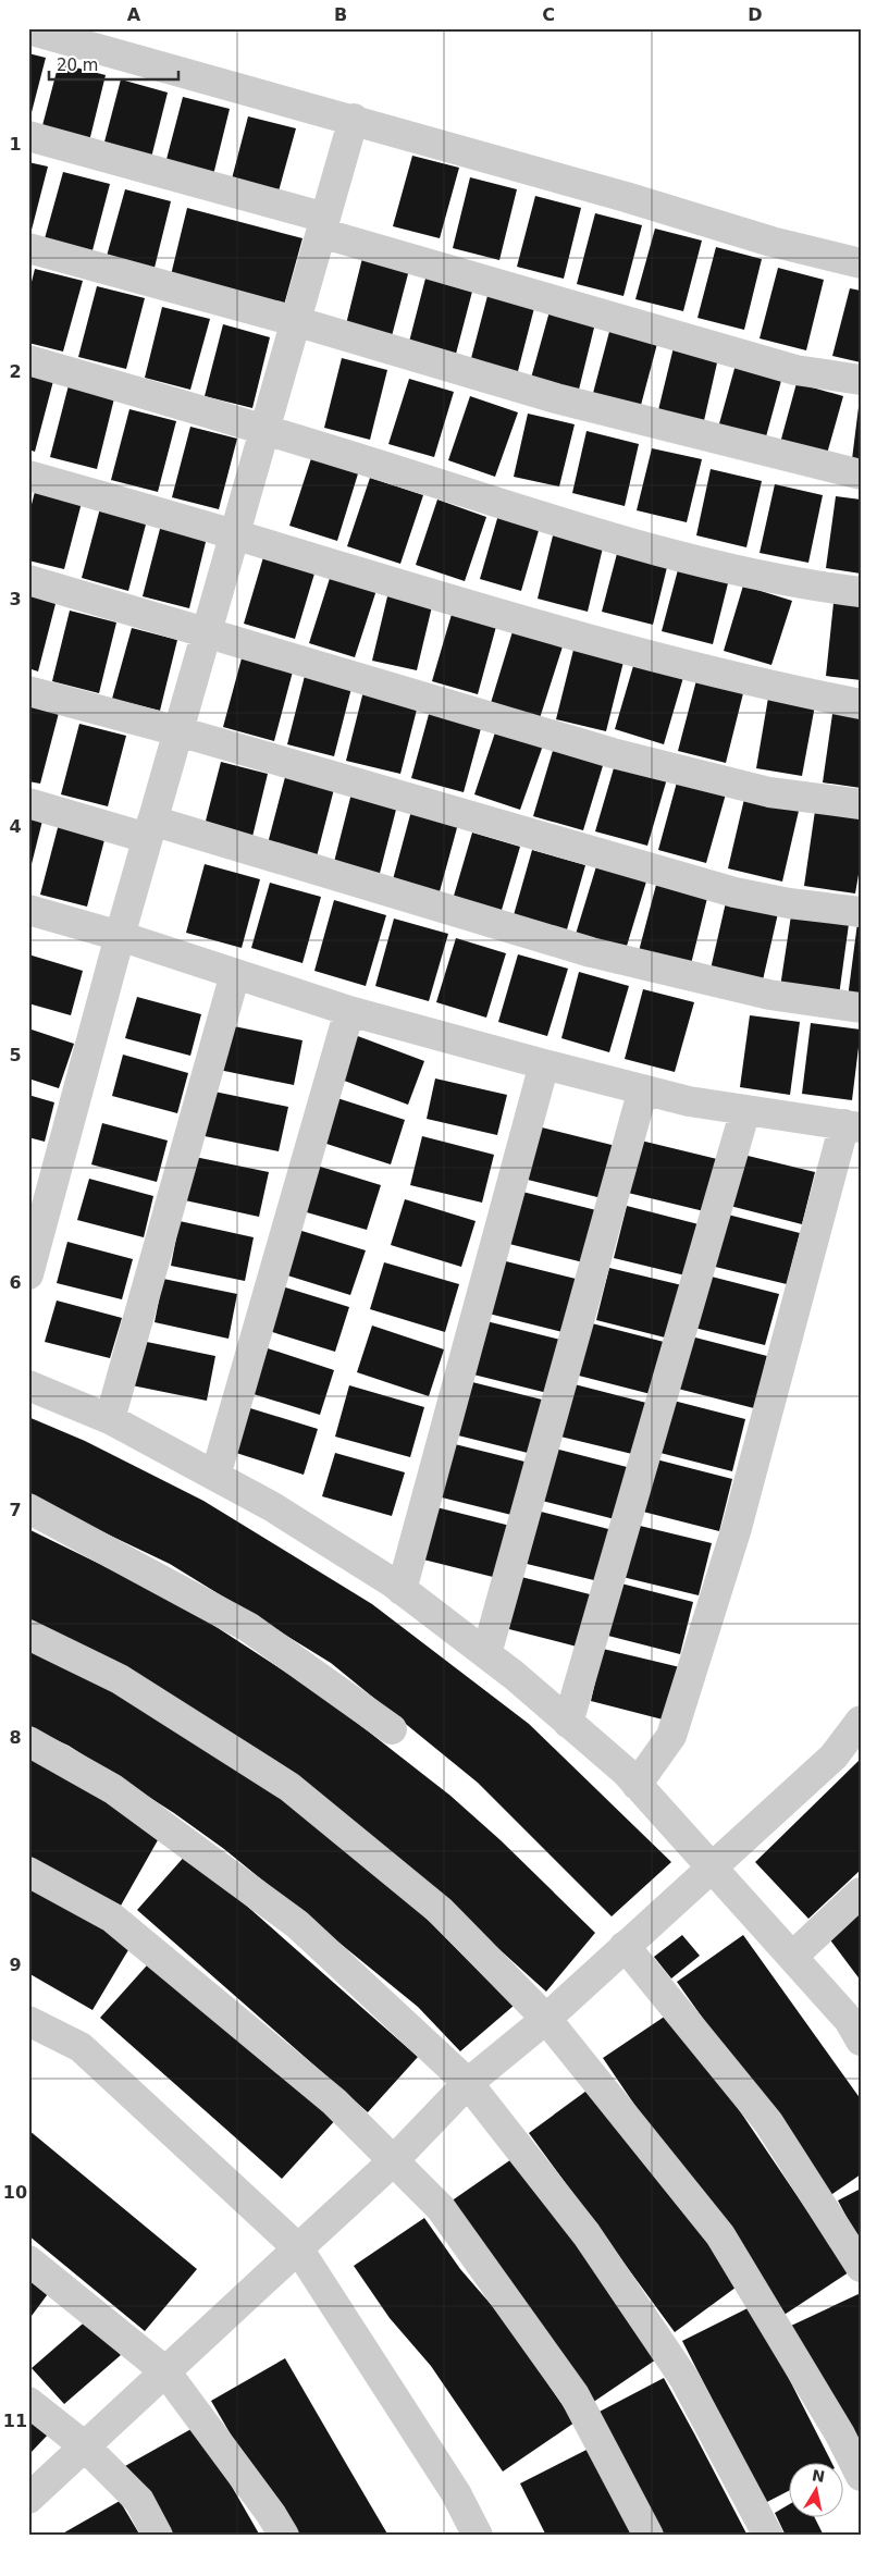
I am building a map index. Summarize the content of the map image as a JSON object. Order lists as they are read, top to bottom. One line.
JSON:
{"scale_bar":"20 m","north":"top","grid":{"columns":["A","B","C","D"],"rows":["1","2","3","4","5","6","7","8","9","10","11"]}}
